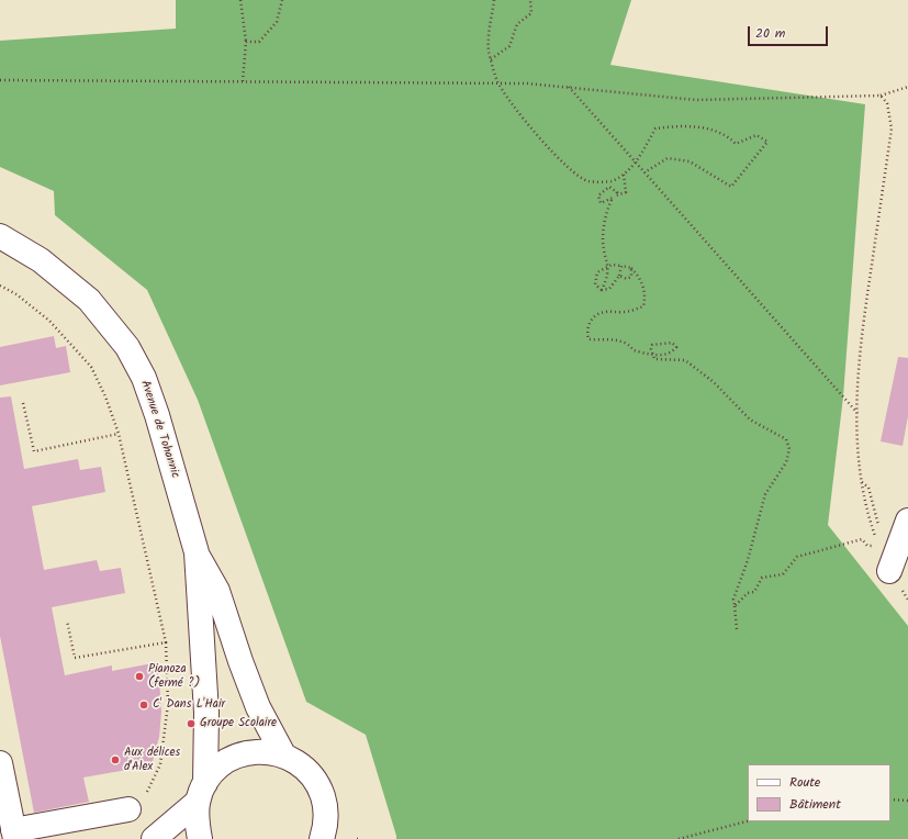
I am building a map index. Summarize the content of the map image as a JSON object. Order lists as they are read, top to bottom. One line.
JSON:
{"streets":{"street":["Avenue de Tohannic"]},"places":["Pianoza (fermé ?)","C' Dans L'Hair","Groupe Scolaire","Aux délices d'Alex"],"legend":["Route","Bâtiment"],"scale_bar":"20 m"}
